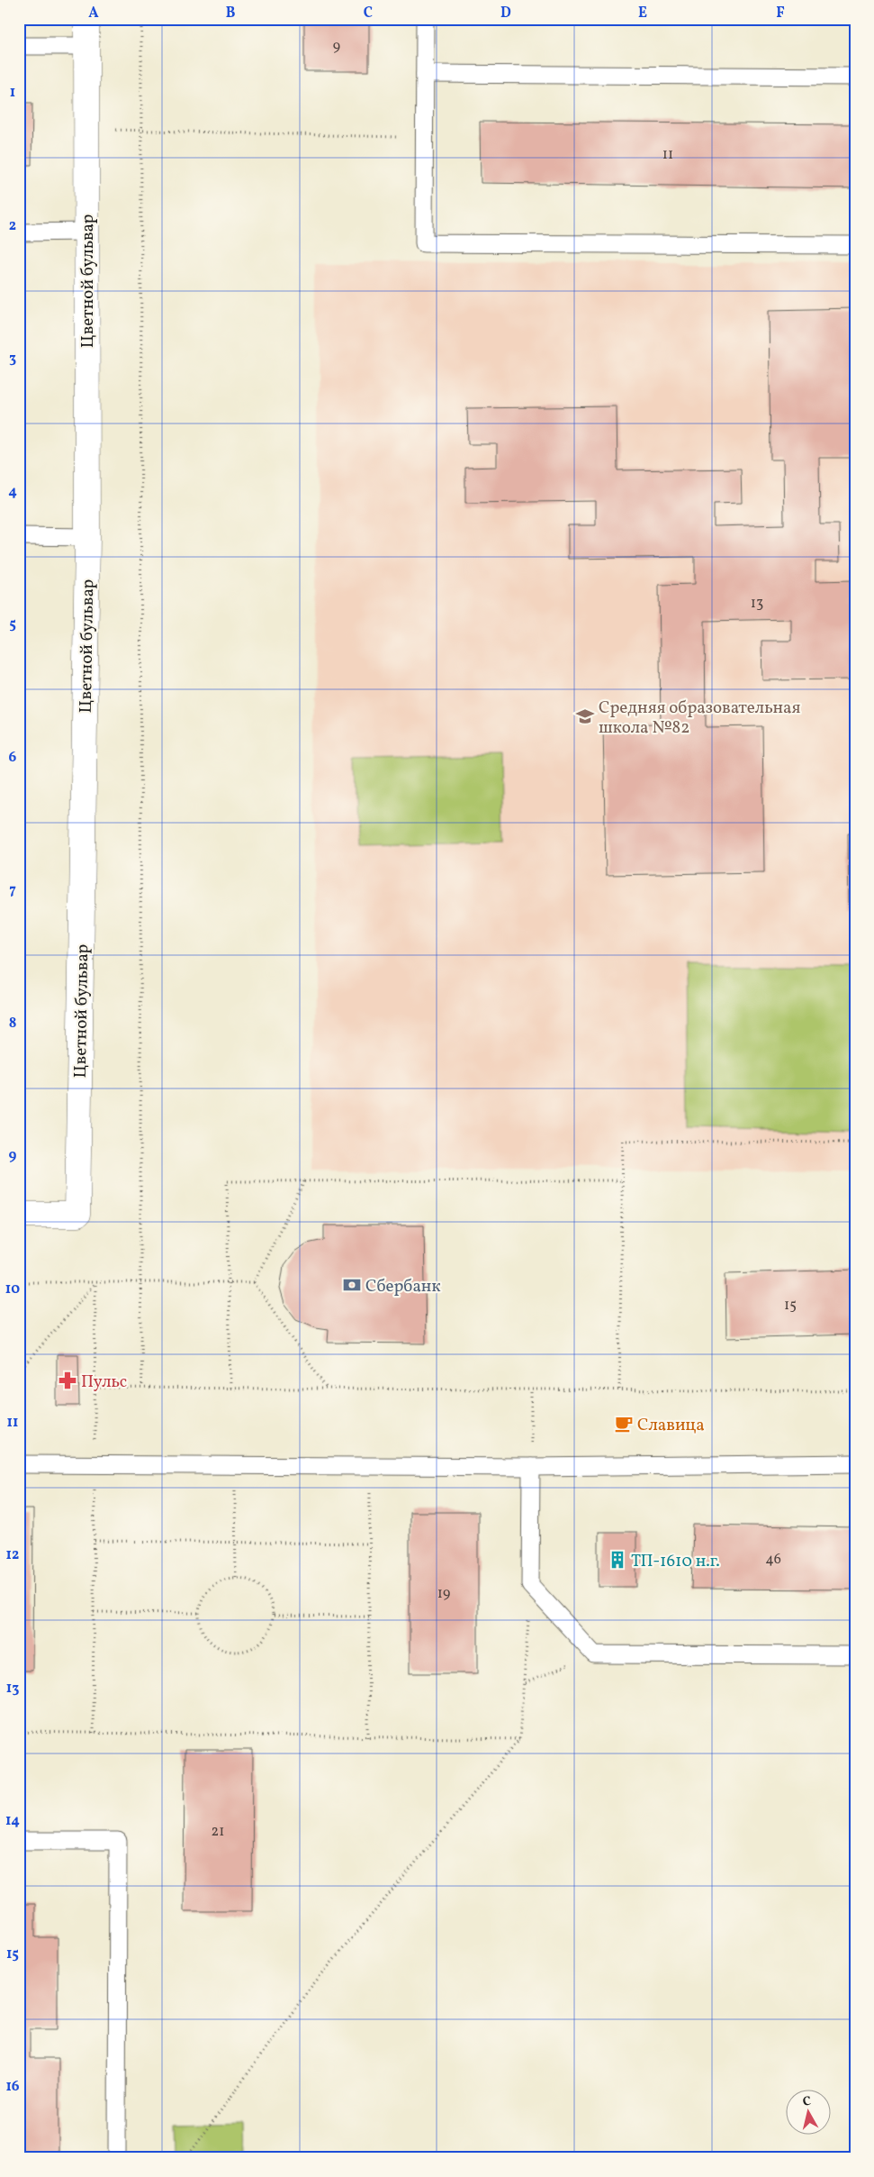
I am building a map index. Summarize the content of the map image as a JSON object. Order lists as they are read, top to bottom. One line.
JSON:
{"streets":{"street":["Цветной бульвар"]},"places":{"school or university":["Средняя образовательная школа №82"],"bank":["Сбербанк"],"pharmacy":["Пульс"],"cafe":["Славица"],"building":["ТП-1610 н.г."]},"house_numbers":["9","11","13","15","46","19","21"],"north":"top","grid":{"columns":["A","B","C","D","E","F"],"rows":["1","2","3","4","5","6","7","8","9","10","11","12","13","14","15","16"]}}
